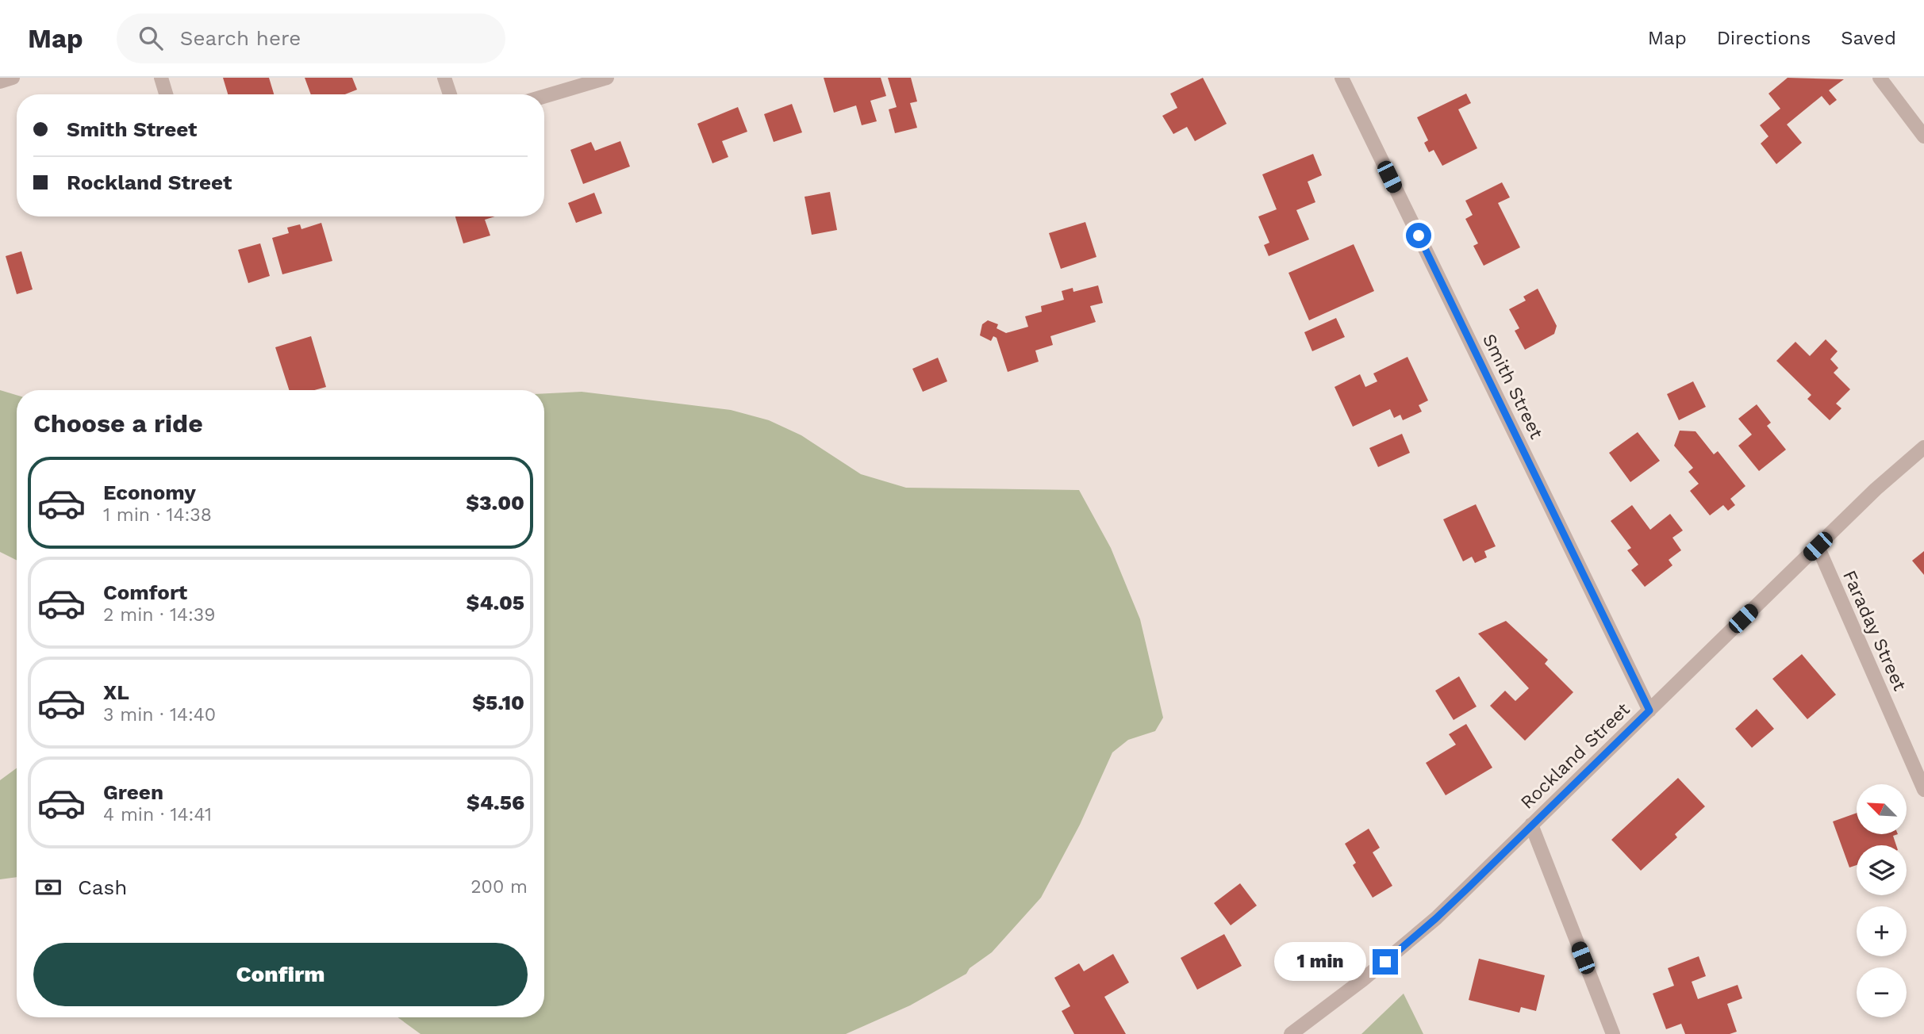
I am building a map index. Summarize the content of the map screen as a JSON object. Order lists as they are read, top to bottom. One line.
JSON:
{"streets":{"street":["Smith Street","Faraday Street","Rockland Street"]},"crossings":[["Smith Street","Rockland Street"],["Faraday Street","Rockland Street"]],"north":"top left","page":{"header":"Map","search":"Search here","nav":["Map","Directions","Saved"],"banner":["Smith Street","Rockland Street"],"heading":"Choose a ride","list":[{"name":"Economy","note":"1 min · 14:38","value":"$3.00"},{"name":"Comfort","note":"2 min · 14:39","value":"$4.05"},{"name":"XL","note":"3 min · 14:40","value":"$5.10"},{"name":"Green","note":"4 min · 14:41","value":"$4.56"}],"map_buttons":["+","−"],"pay":["Cash","200 m"],"buttons":"Confirm","bubble":"1 min"}}
